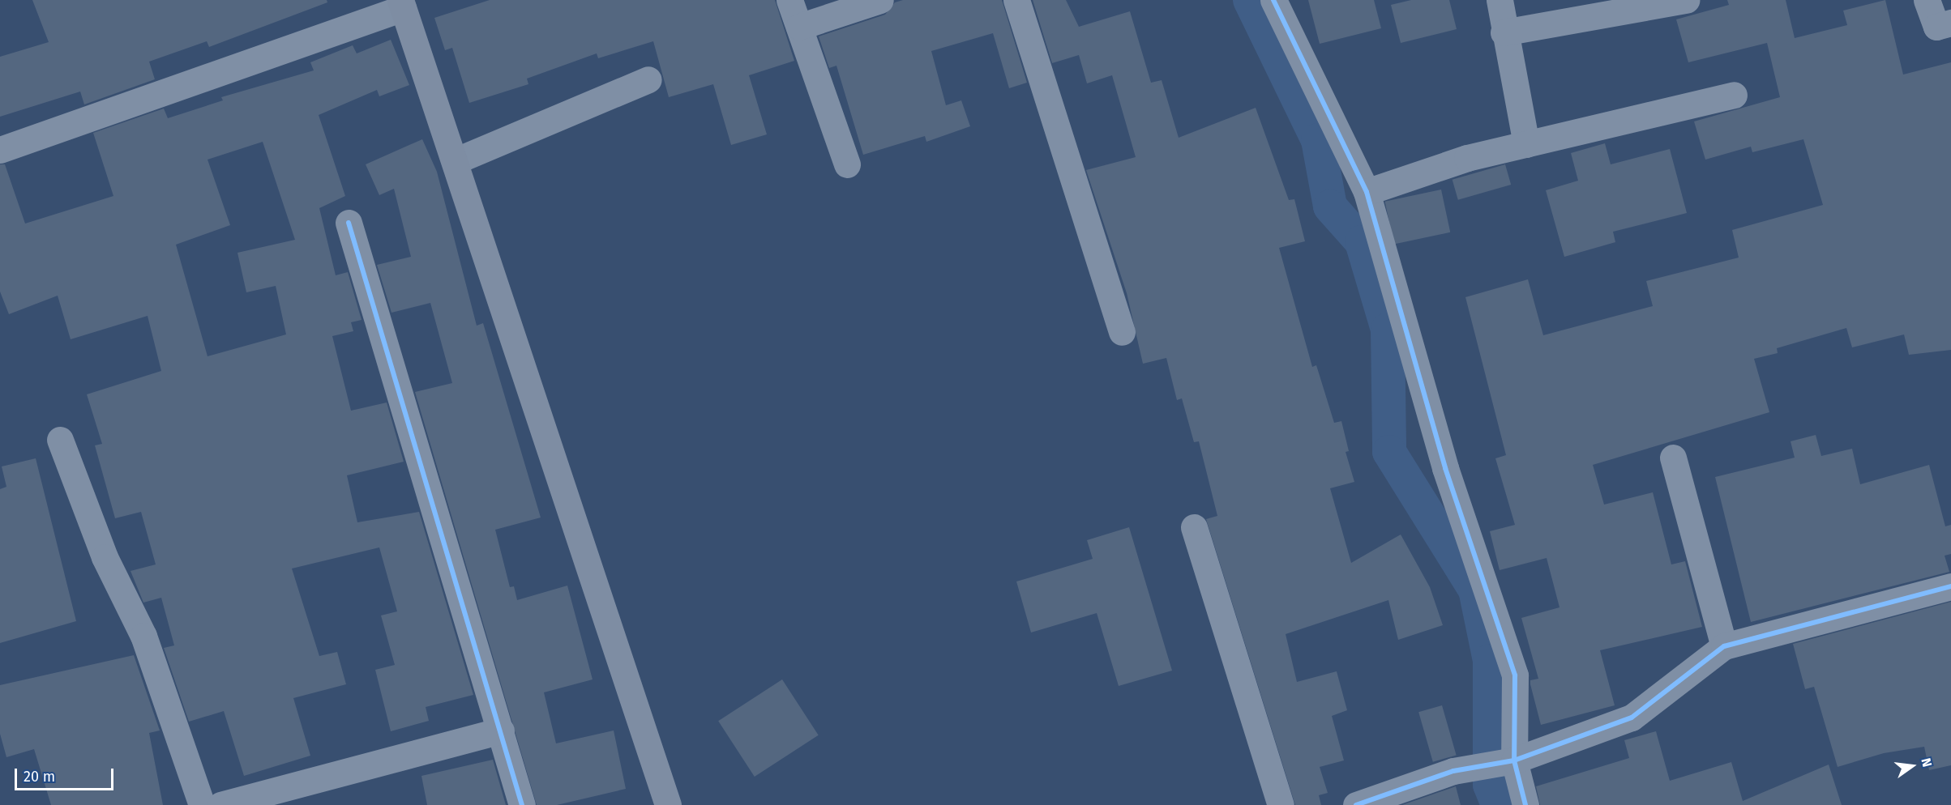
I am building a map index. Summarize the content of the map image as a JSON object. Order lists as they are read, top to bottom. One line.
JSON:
{"scale_bar":"20 m","north":"right"}
